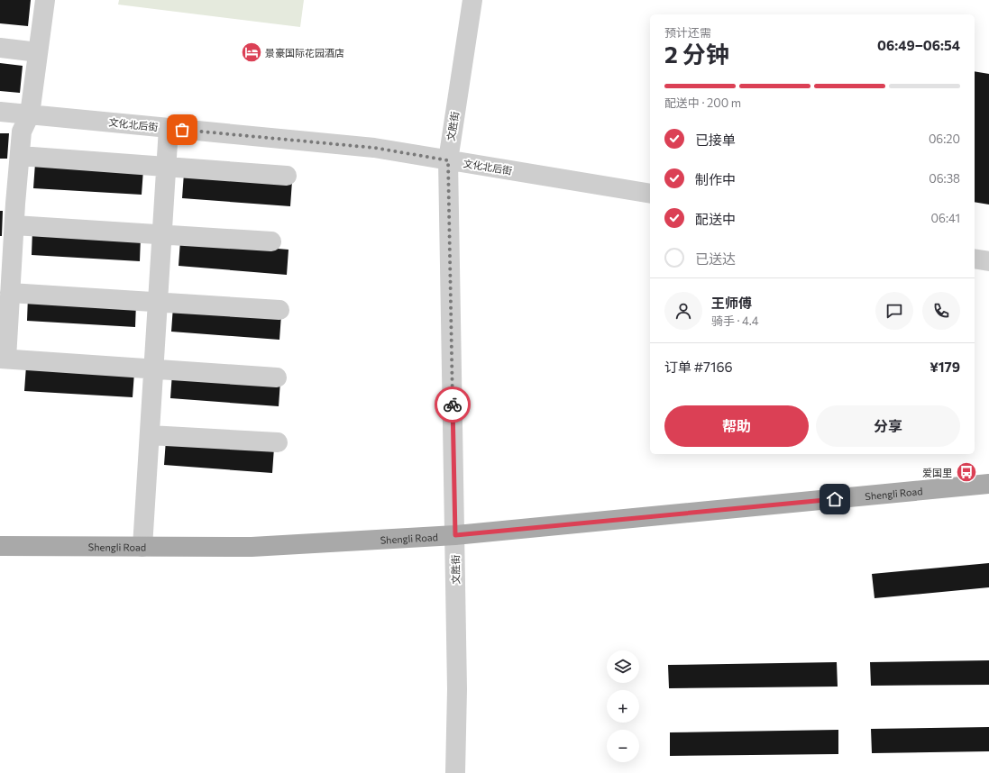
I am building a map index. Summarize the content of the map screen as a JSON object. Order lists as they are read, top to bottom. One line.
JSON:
{"streets":{"main road":["Shengli Road"],"street":["文化北后街","文胜街"]},"crossings":[["文化北后街","文胜街"],["文胜街","Shengli Road"]],"places":{"hotel":["景豪国际花园酒店"],"bus stop":["爱国里"]},"page":{"heading":["2 分钟","预计还需","06:49–06:54"],"panel":["王师傅","骑手 · 4.4","订单 #7166","¥179"],"bar":"配送中 · 200 m","list":[["已接单","06:20"],["制作中","06:38"],["配送中","06:41"],"已送达"],"buttons":["帮助","分享"],"map_buttons":["+","−"]}}
